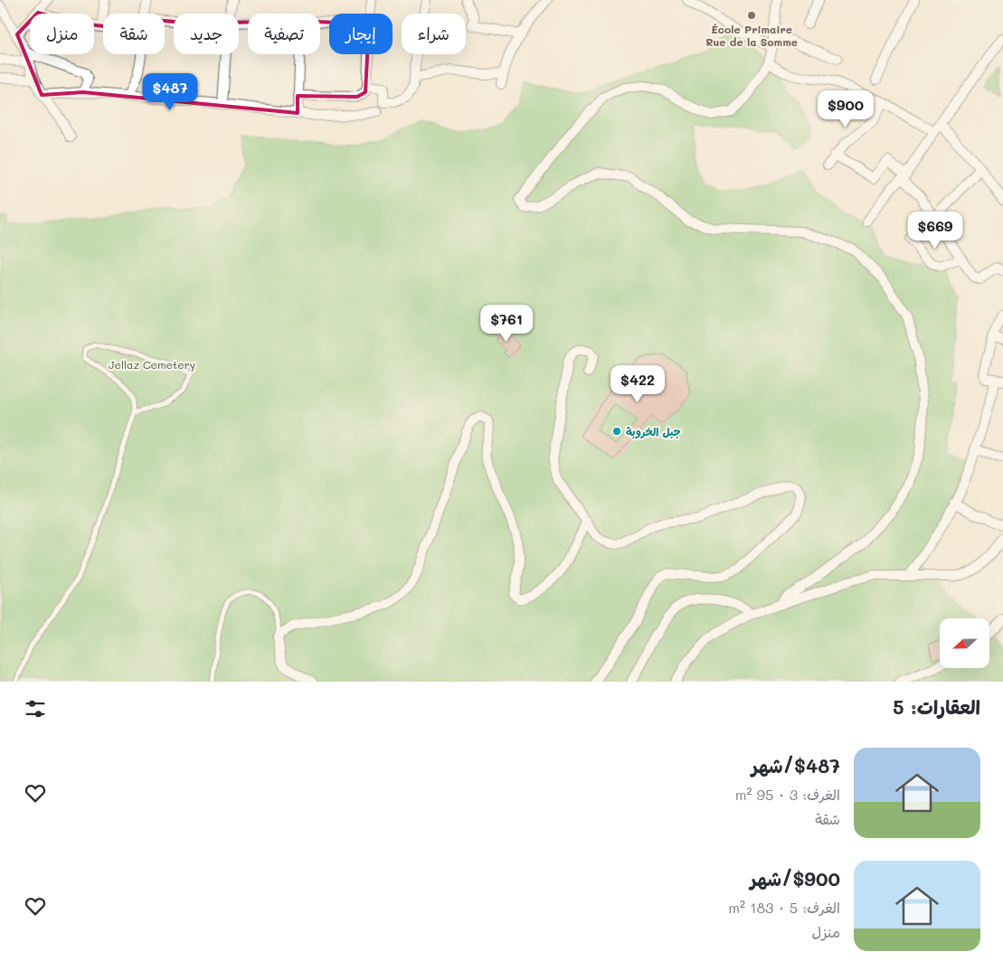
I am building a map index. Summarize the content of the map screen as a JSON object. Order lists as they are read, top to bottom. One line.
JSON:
{"parks":["Jellaz Cemetery"],"places":["École Primaire Rue de la Somme","جبل الخروبة"],"north":"left","page":{"chip":["شراء","إيجار","تصفية","جديد","شقة","منزل"],"price":["$487","$900","$669","$761","$422"],"heading":"العقارات: 5","list":[{"name":"$487/شهر","note":"الغرف: 3 · 95 m² · شقة"},{"name":"$900/شهر","note":"الغرف: 5 · 183 m² · منزل"}]}}
